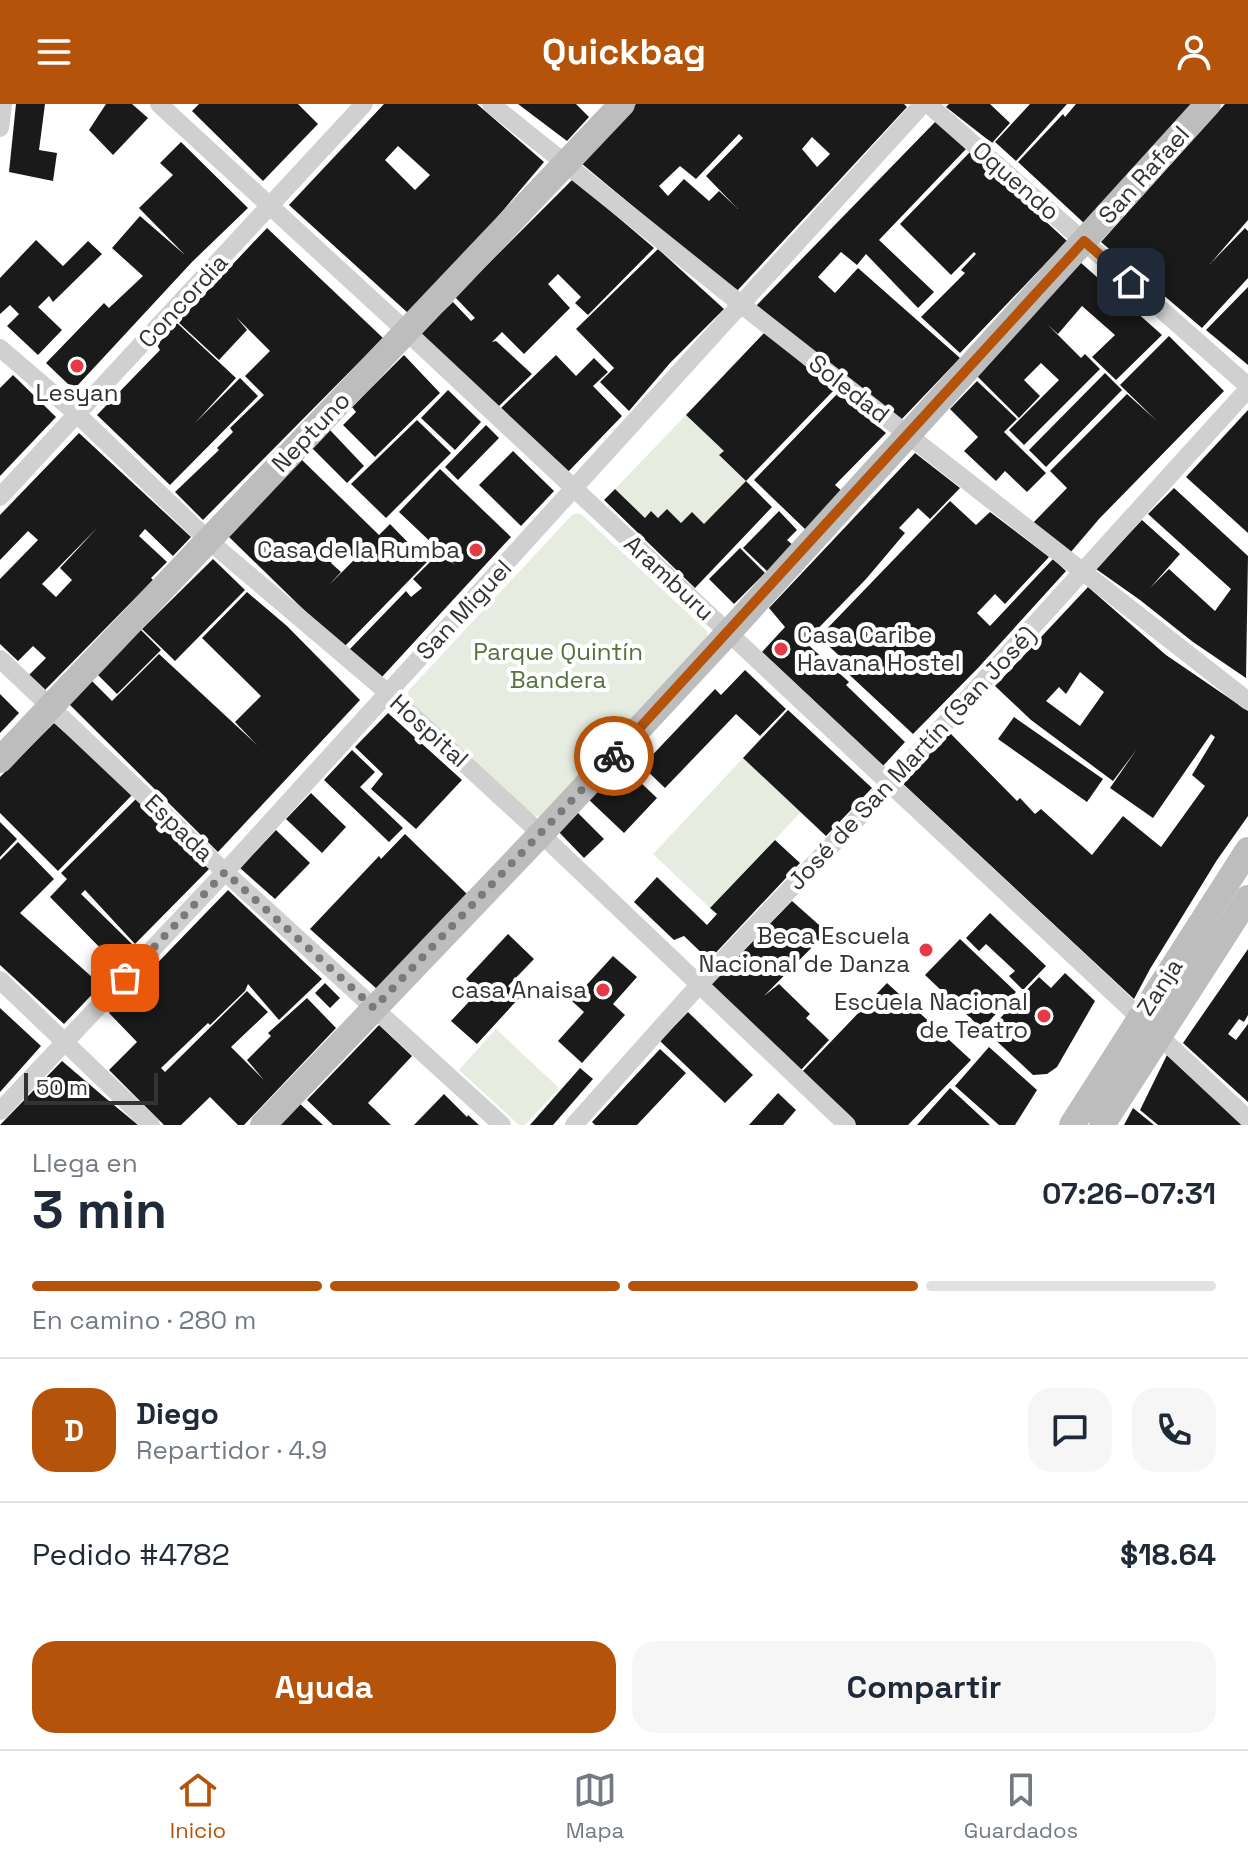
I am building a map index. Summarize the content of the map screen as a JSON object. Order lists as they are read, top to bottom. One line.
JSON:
{"streets":{"street":["San Rafael","Oquendo","Concordia","Soledad","Neptuno","Aramburu","San Miguel","Hospital","José de San Martín (San José)","Espada","Zanja"]},"crossings":[["San Rafael","Oquendo"],["San Rafael","Soledad"],["San Rafael","Aramburu"],["San Rafael","Hospital"],["San Rafael","Espada"],["Oquendo","San Miguel"],["Oquendo","José de San Martín (San José)"],["Concordia","Aramburu"],["Concordia","Hospital"],["Soledad","Neptuno"],["Soledad","San Miguel"],["Soledad","José de San Martín (San José)"],["Neptuno","Aramburu"],["Neptuno","Hospital"],["Neptuno","Espada"],["Aramburu","San Miguel"],["Aramburu","José de San Martín (San José)"],["Aramburu","Zanja"],["San Miguel","Hospital"],["San Miguel","Espada"],["Hospital","José de San Martín (San José)"]],"parks":["Parque Quintín Bandera"],"places":["Lesyan","Casa de la Rumba","Casa Caribe Havana Hostel","Beca Escuela Nacional de Danza","casa Anaisa","Escuela Nacional de Teatro"],"scale_bar":"50 m","page":{"header":"Quickbag","scale":"50 m","heading":["3 min","Llega en","07:26–07:31"],"panel":["Diego","Repartidor · 4.9","Pedido #4782","$18.64"],"bar":"En camino · 280 m","round":"D","buttons":["Ayuda","Compartir"],"tabs":["Inicio","Mapa","Guardados"]}}
